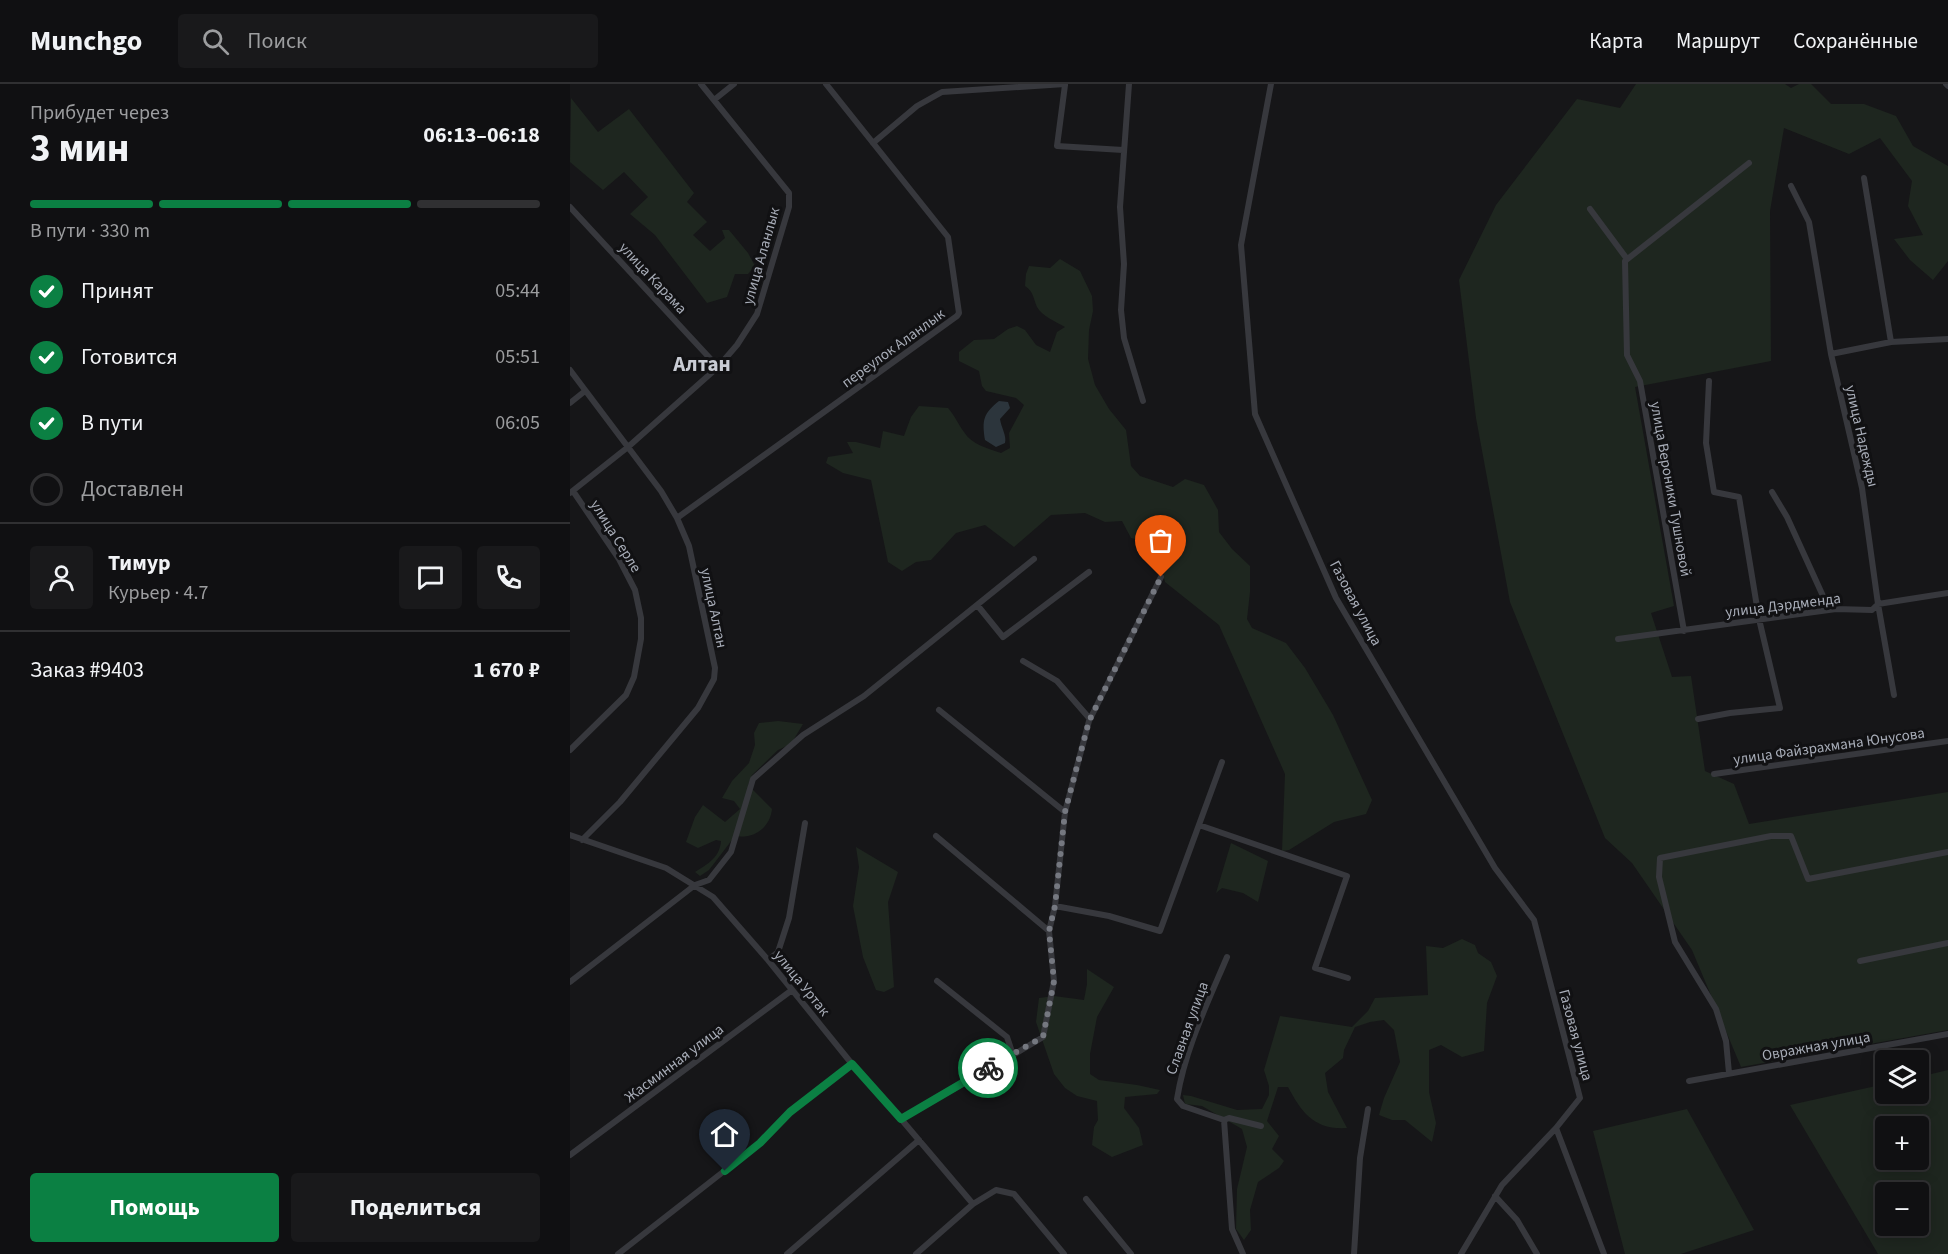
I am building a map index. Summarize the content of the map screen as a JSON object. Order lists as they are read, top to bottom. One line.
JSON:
{"streets":{"street":["улица Аланлык","улица Карама","переулок Аланлык","улица Надежды","улица Вероники Тушновой","улица Серле","Газовая улица","улица Дэрдменда","улица Алтан","улица Файзрахмана Юнусова","улица Уртак","Славная улица","Овражная улица","Жасминная улица"]},"crossings":[["улица Аланлык","улица Карама"],["улица Аланлык","улица Серле"],["улица Аланлык","улица Алтан"],["переулок Аланлык","улица Алтан"],["улица Надежды","улица Дэрдменда"],["улица Вероники Тушновой","улица Дэрдменда"],["улица Алтан","улица Уртак"],["улица Уртак","Жасминная улица"]],"districts":["Алтан"],"page":{"header":"Munchgo","search":"Поиск","nav":["Карта","Маршрут","Сохранённые"],"heading":["3 мин","Прибудет через","06:13–06:18"],"panel":["Тимур","Курьер · 4.7","Заказ #9403","1 670 ₽"],"bar":"В пути · 330 m","list":[["Принят","05:44"],["Готовится","05:51"],["В пути","06:05"],"Доставлен"],"map_buttons":["+","−"],"buttons":["Помощь","Поделиться"]}}
